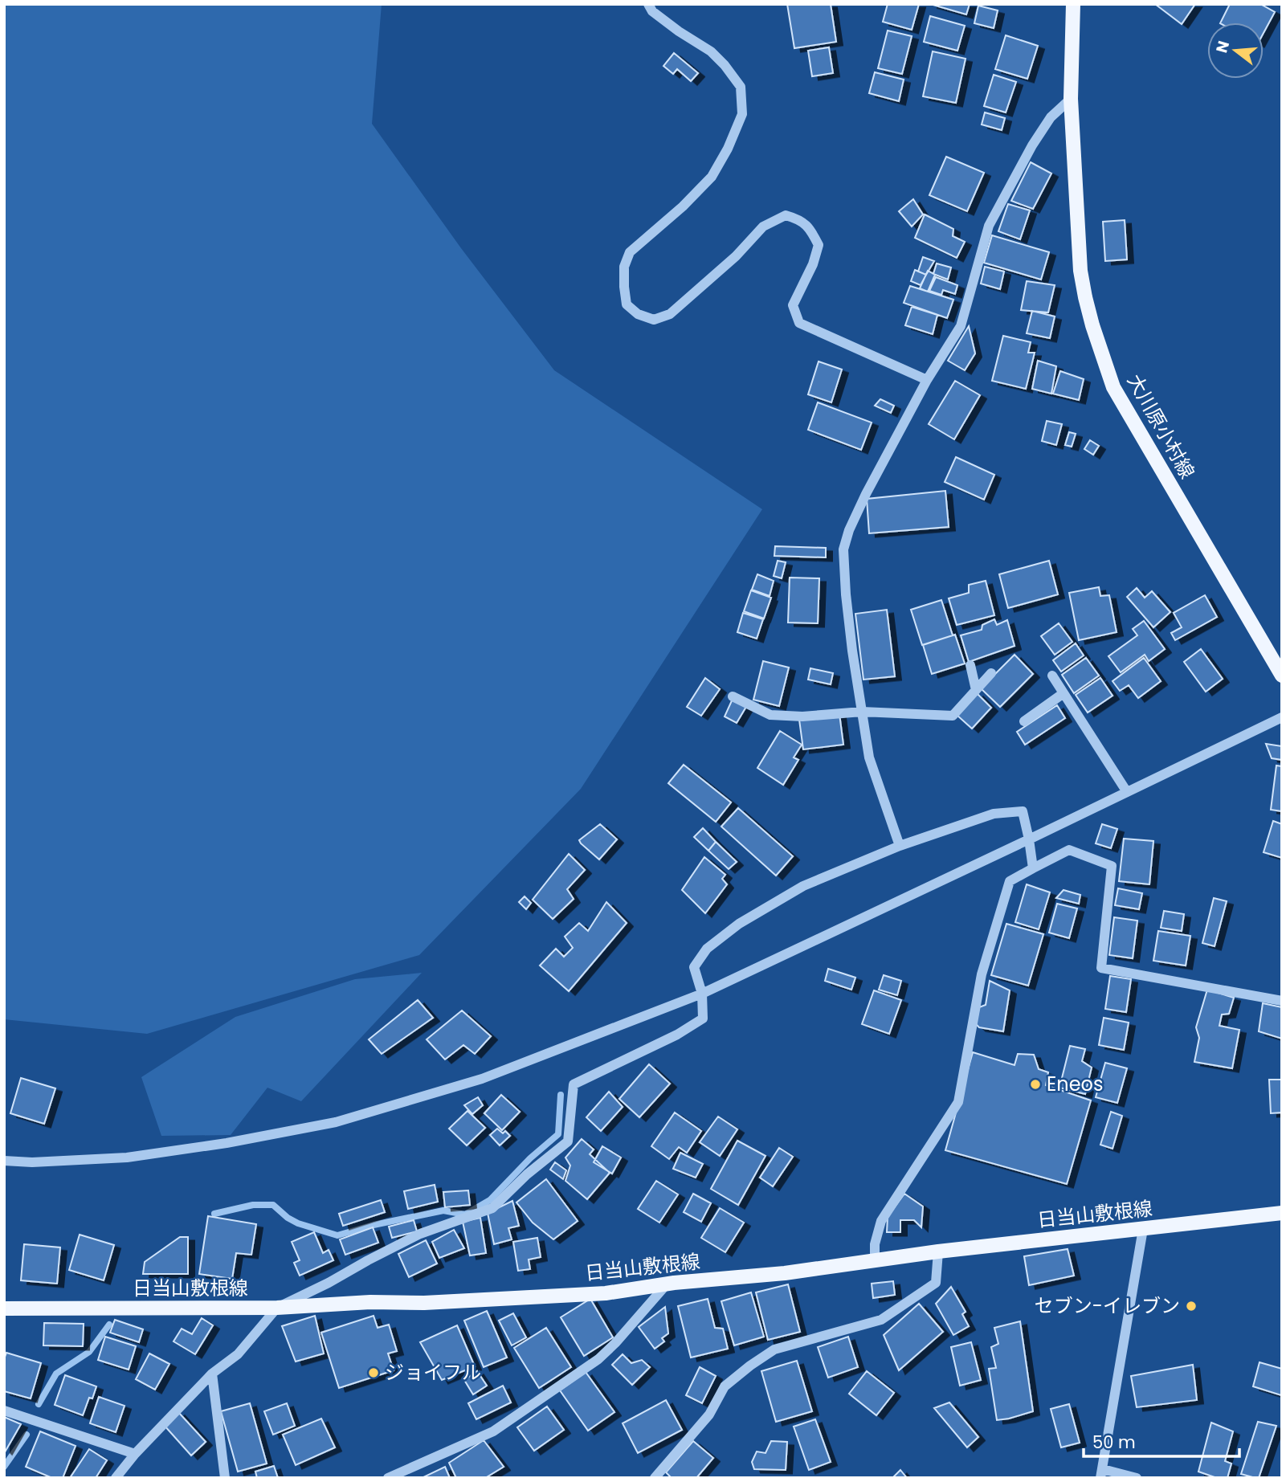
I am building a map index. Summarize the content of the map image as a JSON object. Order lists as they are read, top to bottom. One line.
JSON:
{"streets":{"main road":["大川原小村線","日当山敷根線"]},"places":["Eneos","セブン-イレブン","ジョイフル"],"scale_bar":"50 m","north":"left"}
